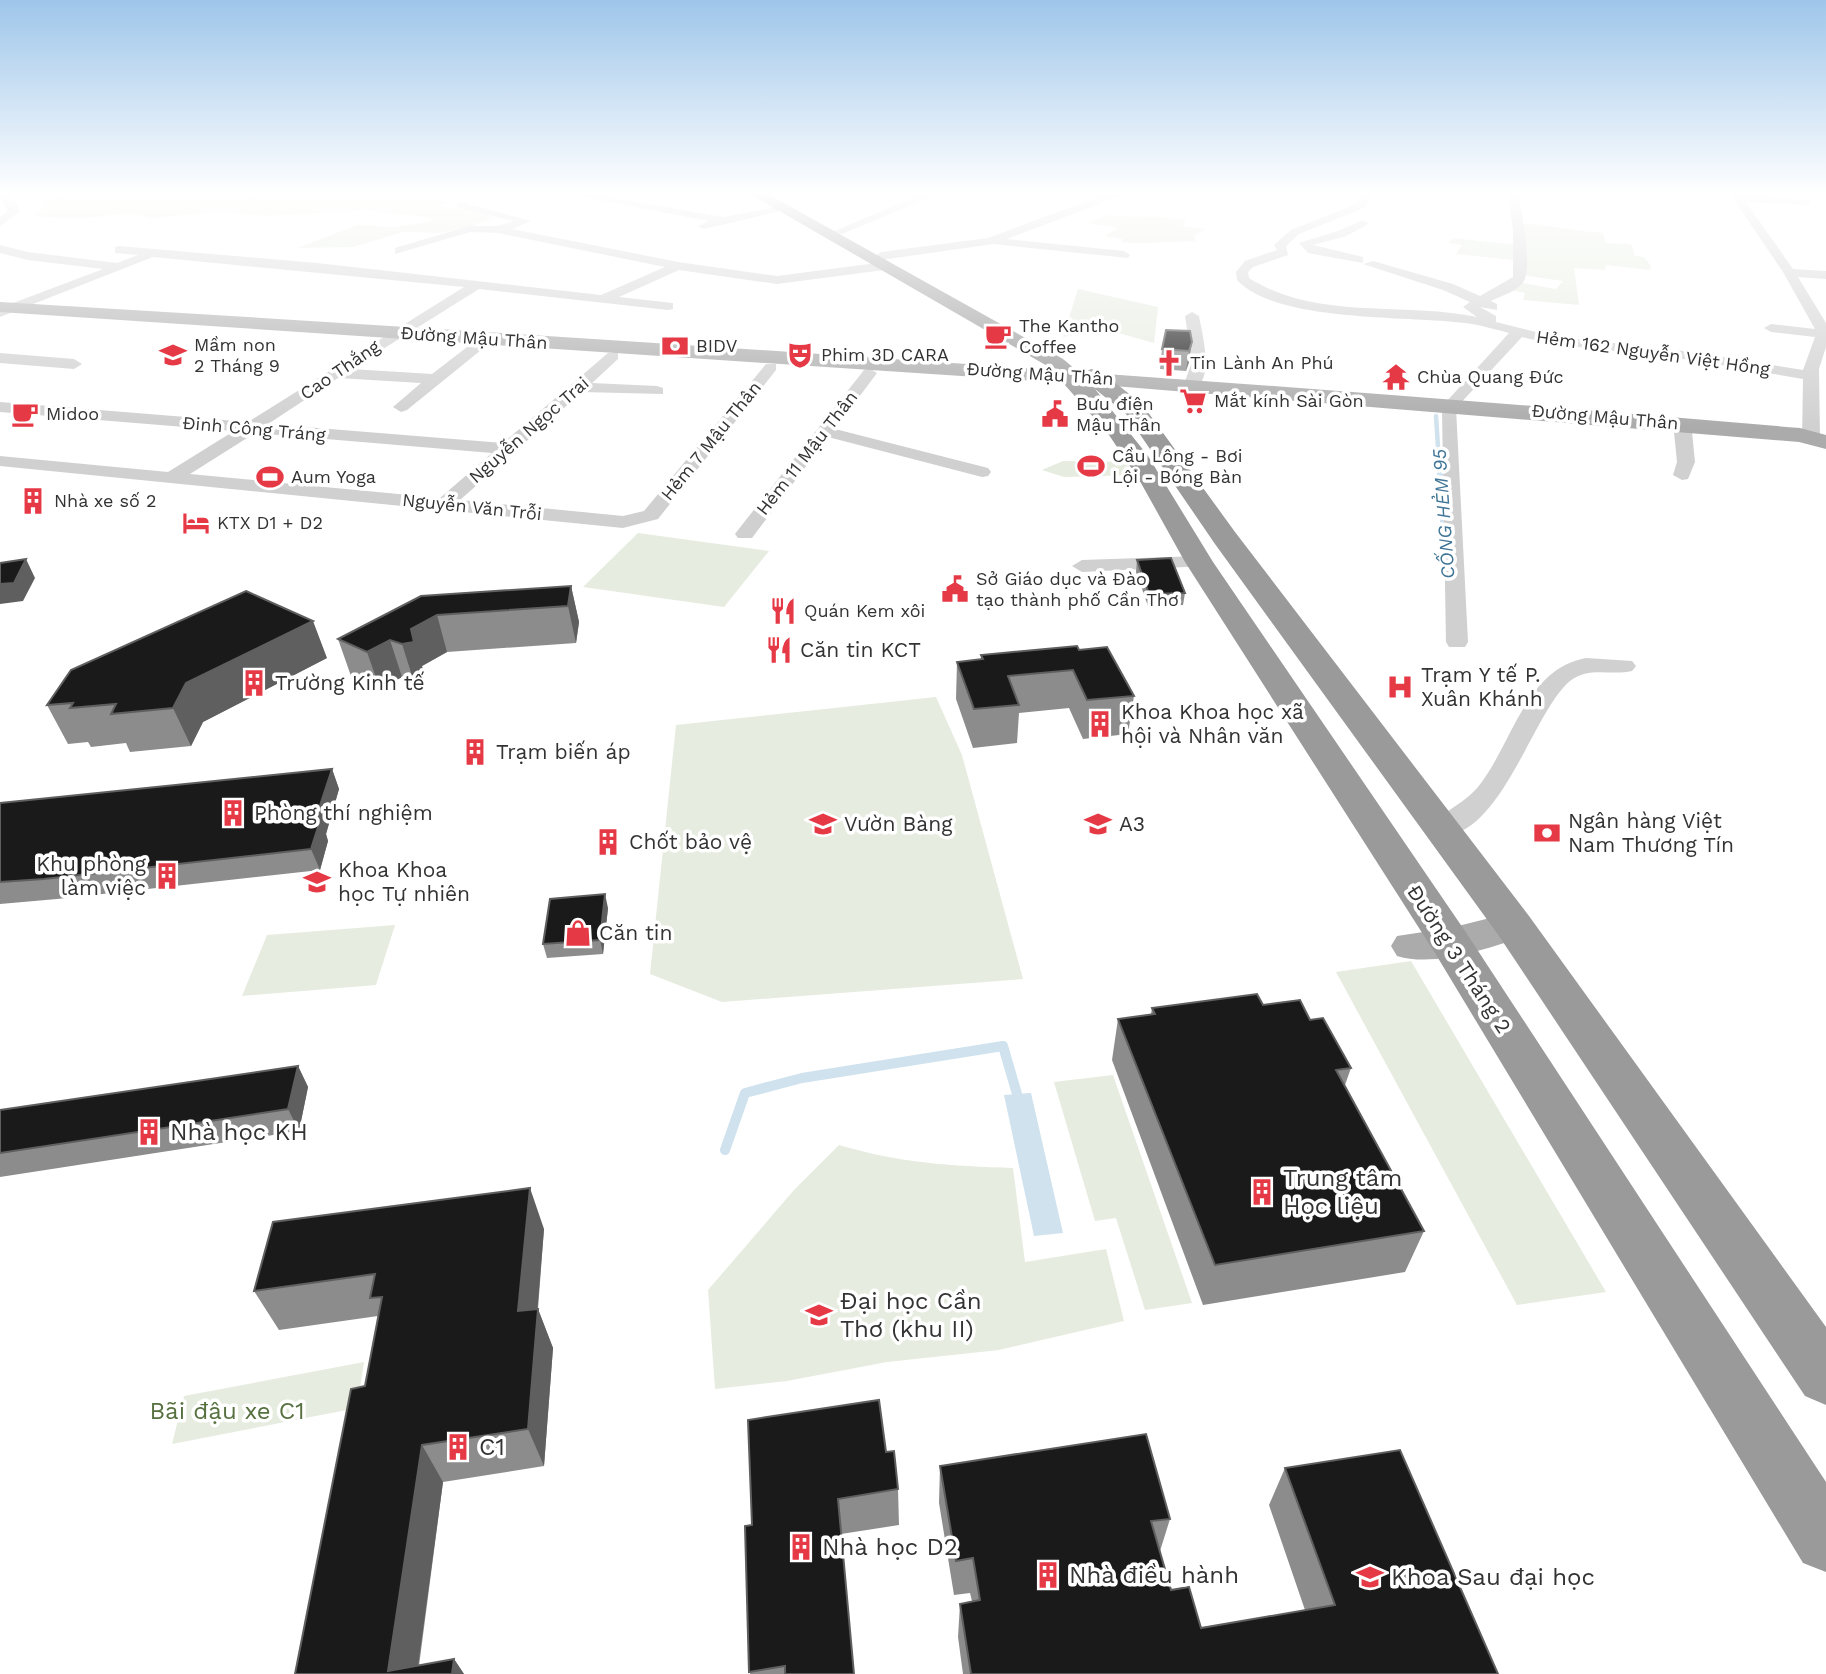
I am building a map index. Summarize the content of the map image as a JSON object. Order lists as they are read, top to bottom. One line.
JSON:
{"streets":{"highway":["Đường 3 Tháng 2"],"main road":["Đường Mậu Thân"],"street":["Hẻm 162 Nguyễn Việt Hồng","Cao Thắng","Đinh Công Tráng","Nguyễn Ngọc Trai","Hẻm 7 Mậu Thân","Hẻm 11 Mậu Thân","Nguyễn Văn Trỗi"]},"crossings":[["Đường Mậu Thân","Cao Thắng"],["Đường Mậu Thân","Nguyễn Ngọc Trai"],["Đường Mậu Thân","Hẻm 7 Mậu Thân"],["Đường Mậu Thân","Hẻm 11 Mậu Thân"],["Đường Mậu Thân","Đường 3 Tháng 2"],["Cao Thắng","Đinh Công Tráng"],["Cao Thắng","Nguyễn Văn Trỗi"],["Đinh Công Tráng","Nguyễn Ngọc Trai"],["Nguyễn Ngọc Trai","Nguyễn Văn Trỗi"],["Hẻm 7 Mậu Thân","Nguyễn Văn Trỗi"]],"water":["CỐNG HẺM 95"],"parks":["Bãi đậu xe C1"],"places":{"cafe":["The Kantho Coffee","Midoo"],"bank":["BIDV","Ngân hàng Việt Nam Thương Tín"],"school or university":["Mầm non 2 Tháng 9","Vườn Bàng","A3","Khoa Khoa học Tự nhiên","Đại học Cần Thơ (khu II)","Khoa Sau đại học"],"theatre":["Phim 3D CARA"],"church":["Tin Lành An Phú"],"temple":["Chùa Quang Đức"],"supermarket":["Mắt kính Sài Gòn"],"public building":["Bưu điện Mậu Thân","Sở Giáo dục và Đào tạo thành phố Cần Thơ"],"sports":["Cầu Lông - Bơi Lội - Bóng Bàn","Aum Yoga"],"building":["Nhà xe số 2","Trường Kinh tế","Khoa Khoa học xã hội và Nhân văn","Trạm biến áp","Phòng thí nghiệm","Chốt bảo vệ","Khu phòng làm việc","Nhà học KH","Trung tâm Học liệu","C1","Nhà học D2","Nhà điều hành"],"hotel":["KTX D1 + D2"],"restaurant":["Quán Kem xôi","Căn tin KCT"],"hospital":["Trạm Y tế P. Xuân Khánh"],"shop":["Căn tin"]}}
